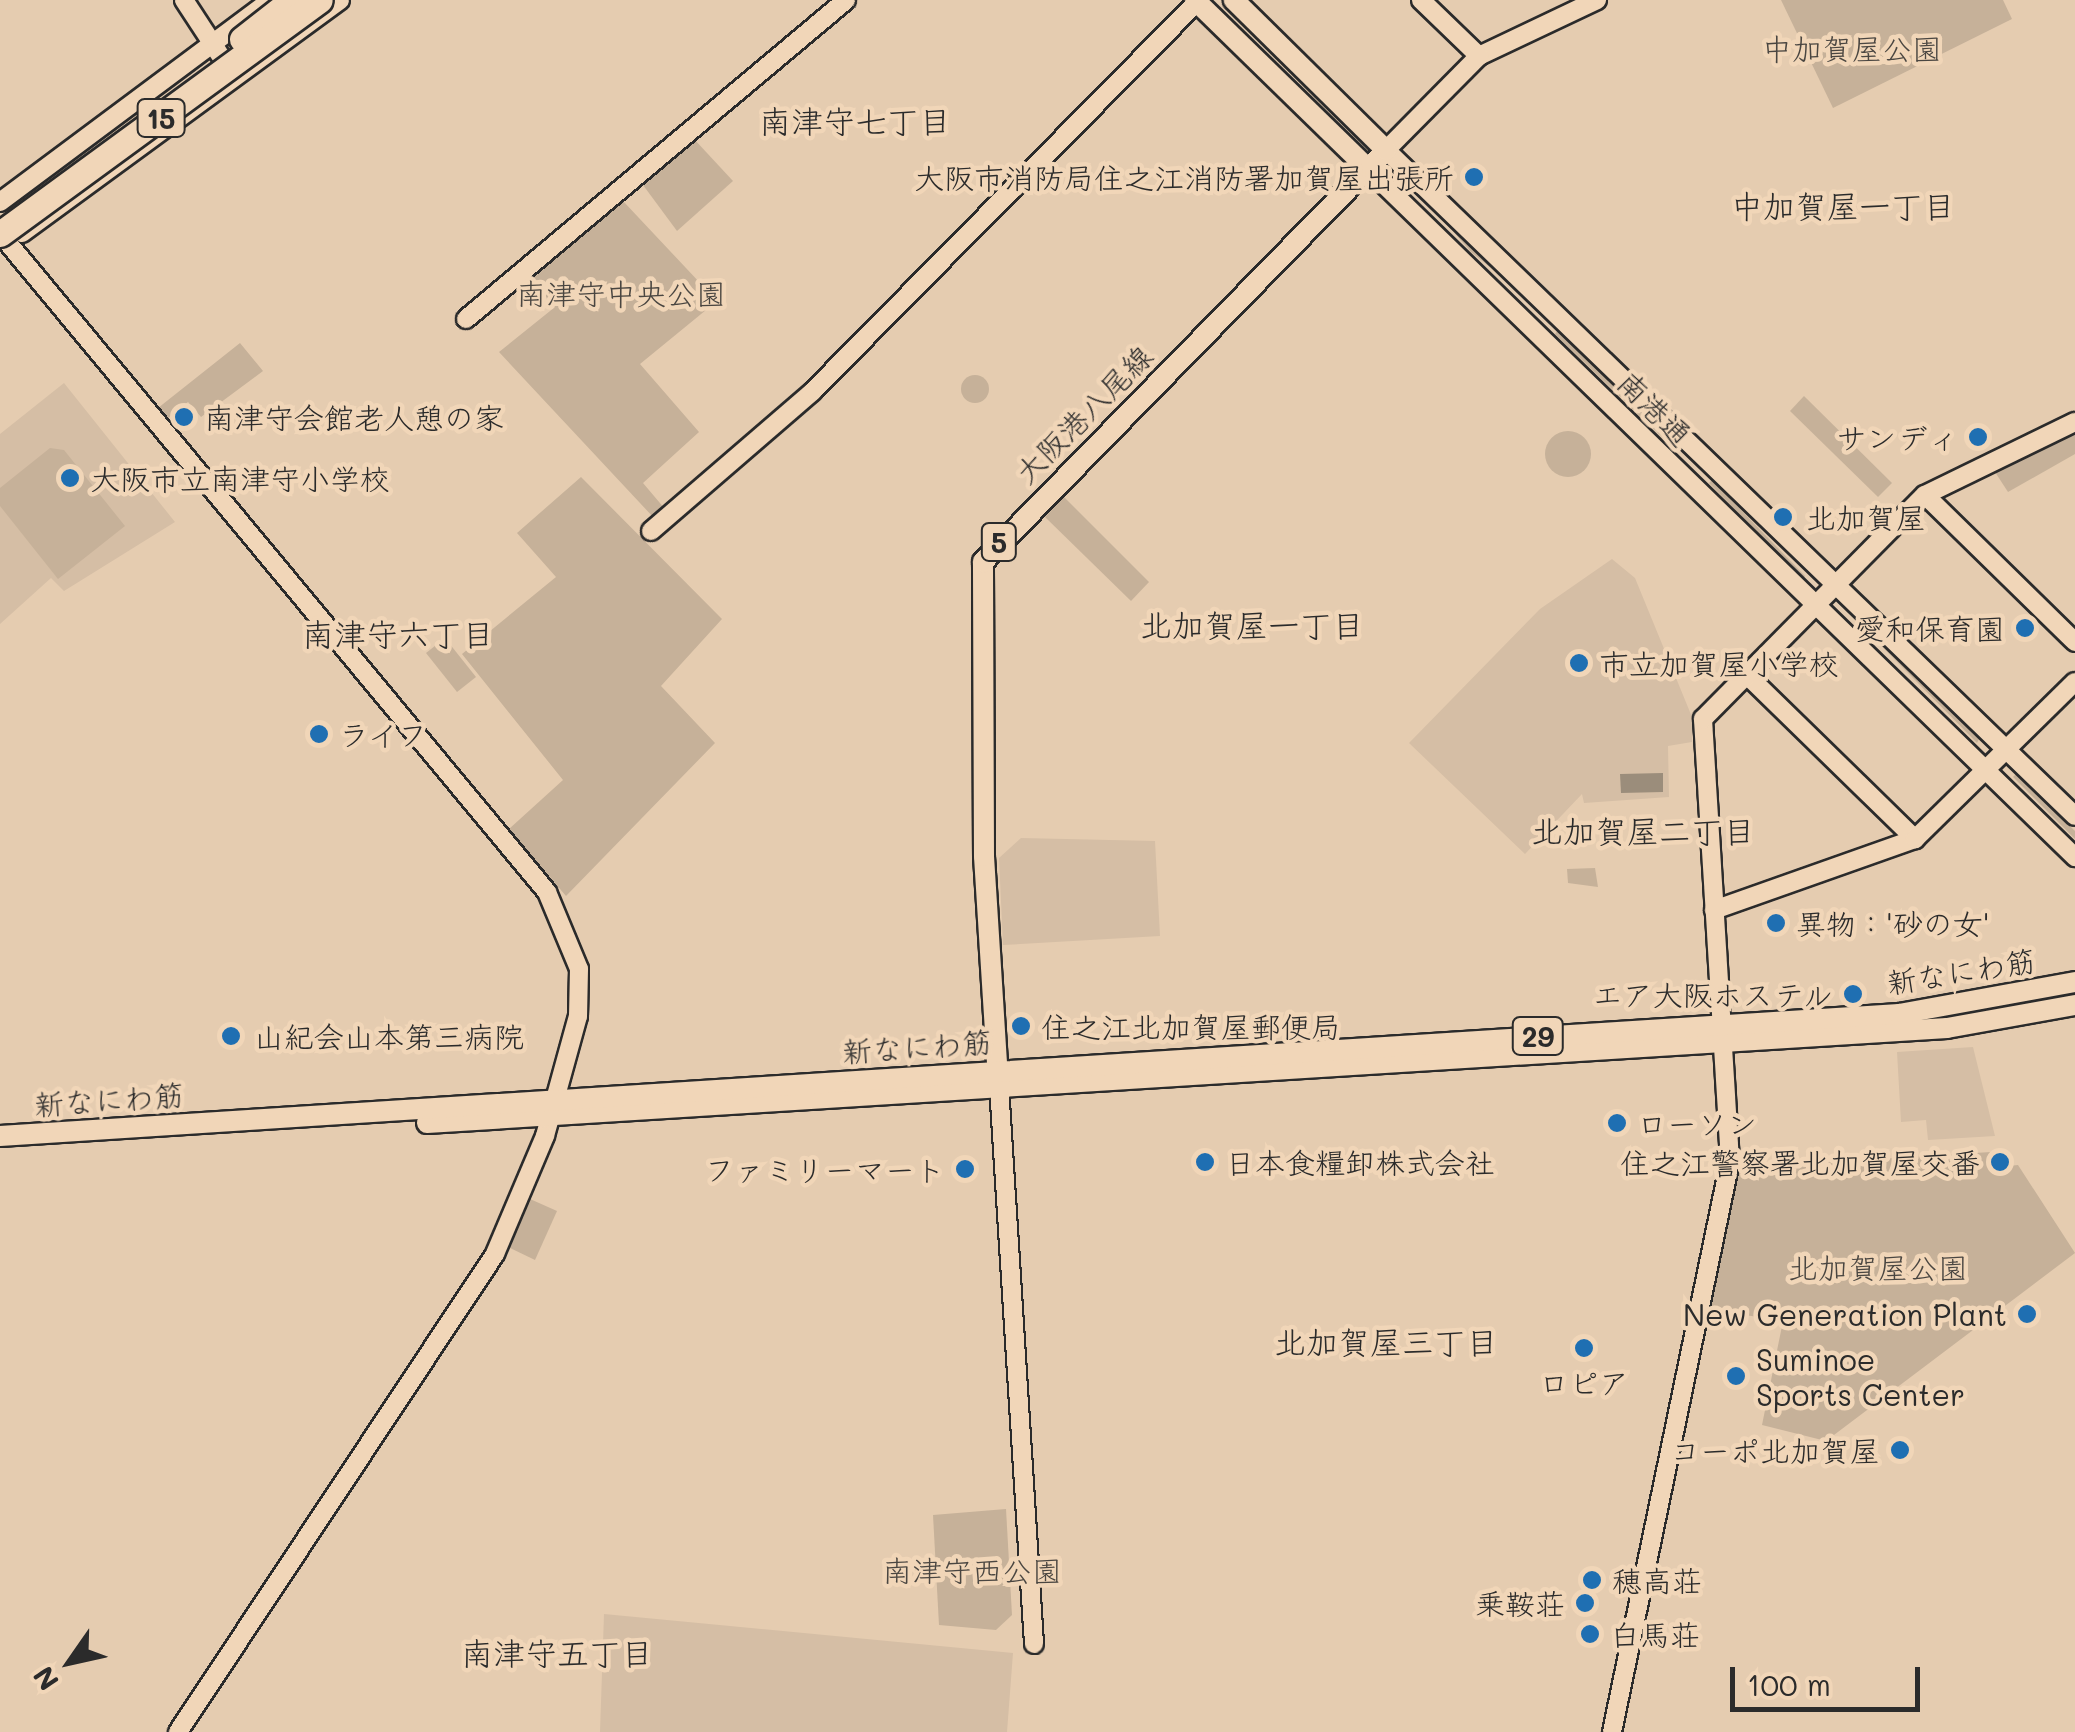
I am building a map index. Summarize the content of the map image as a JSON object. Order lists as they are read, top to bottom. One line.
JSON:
{"streets":{"highway":["15"],"main road":["南港通","大阪港八尾線","5","新なにわ筋","29"]},"crossings":[["南港通","大阪港八尾線"],["大阪港八尾線","新なにわ筋"]],"districts":["南津守七丁目","中加賀屋一丁目","北加賀屋一丁目","南津守六丁目","北加賀屋二丁目","北加賀屋三丁目","南津守五丁目"],"parks":["中加賀屋公園","南津守中央公園","北加賀屋公園","南津守西公園"],"places":["大阪市消防局住之江消防署加賀屋出張所","南津守会館老人憩の家","サンディ","大阪市立南津守小学校","北加賀屋","愛和保育園","市立加賀屋小学校","ライフ","異物：'砂の女'","エア大阪ホステル","住之江北加賀屋郵便局","山紀会山本第三病院","ローソン","日本食糧卸株式会社","住之江警察署北加賀屋交番","ファミリーマート","New Generation Plant","ロピア","Suminoe Sports Center","コーポ北加賀屋","穂高荘","乗鞍荘","白馬荘"],"scale_bar":"100 m","north":"bottom left"}
